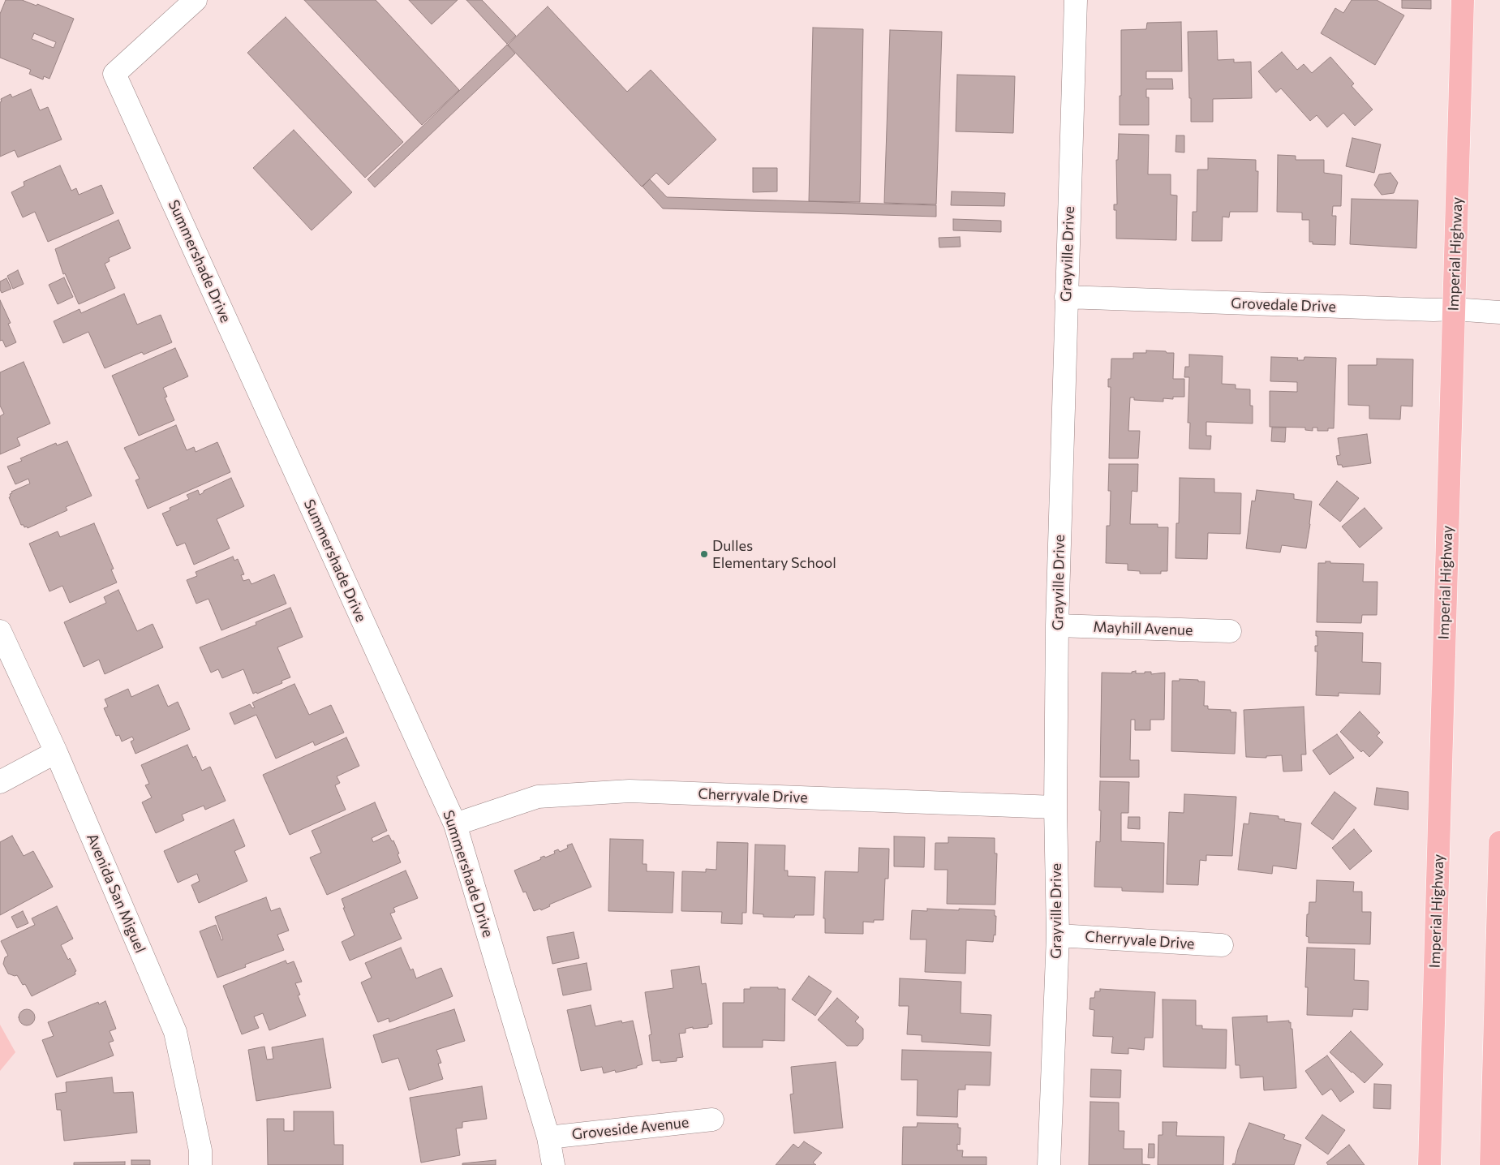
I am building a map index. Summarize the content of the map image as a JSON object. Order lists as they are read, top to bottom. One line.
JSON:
{"streets":{"main road":["Imperial Highway"],"street":["Grayville Drive","Summershade Drive","Grovedale Drive","Mayhill Avenue","Cherryvale Drive","Avenida San Miguel","Groveside Avenue"]},"crossings":[["Grayville Drive","Grovedale Drive"],["Grayville Drive","Mayhill Avenue"],["Grayville Drive","Cherryvale Drive"],["Imperial Highway","Grovedale Drive"],["Summershade Drive","Cherryvale Drive"],["Summershade Drive","Groveside Avenue"]],"places":["Dulles Elementary School"]}
